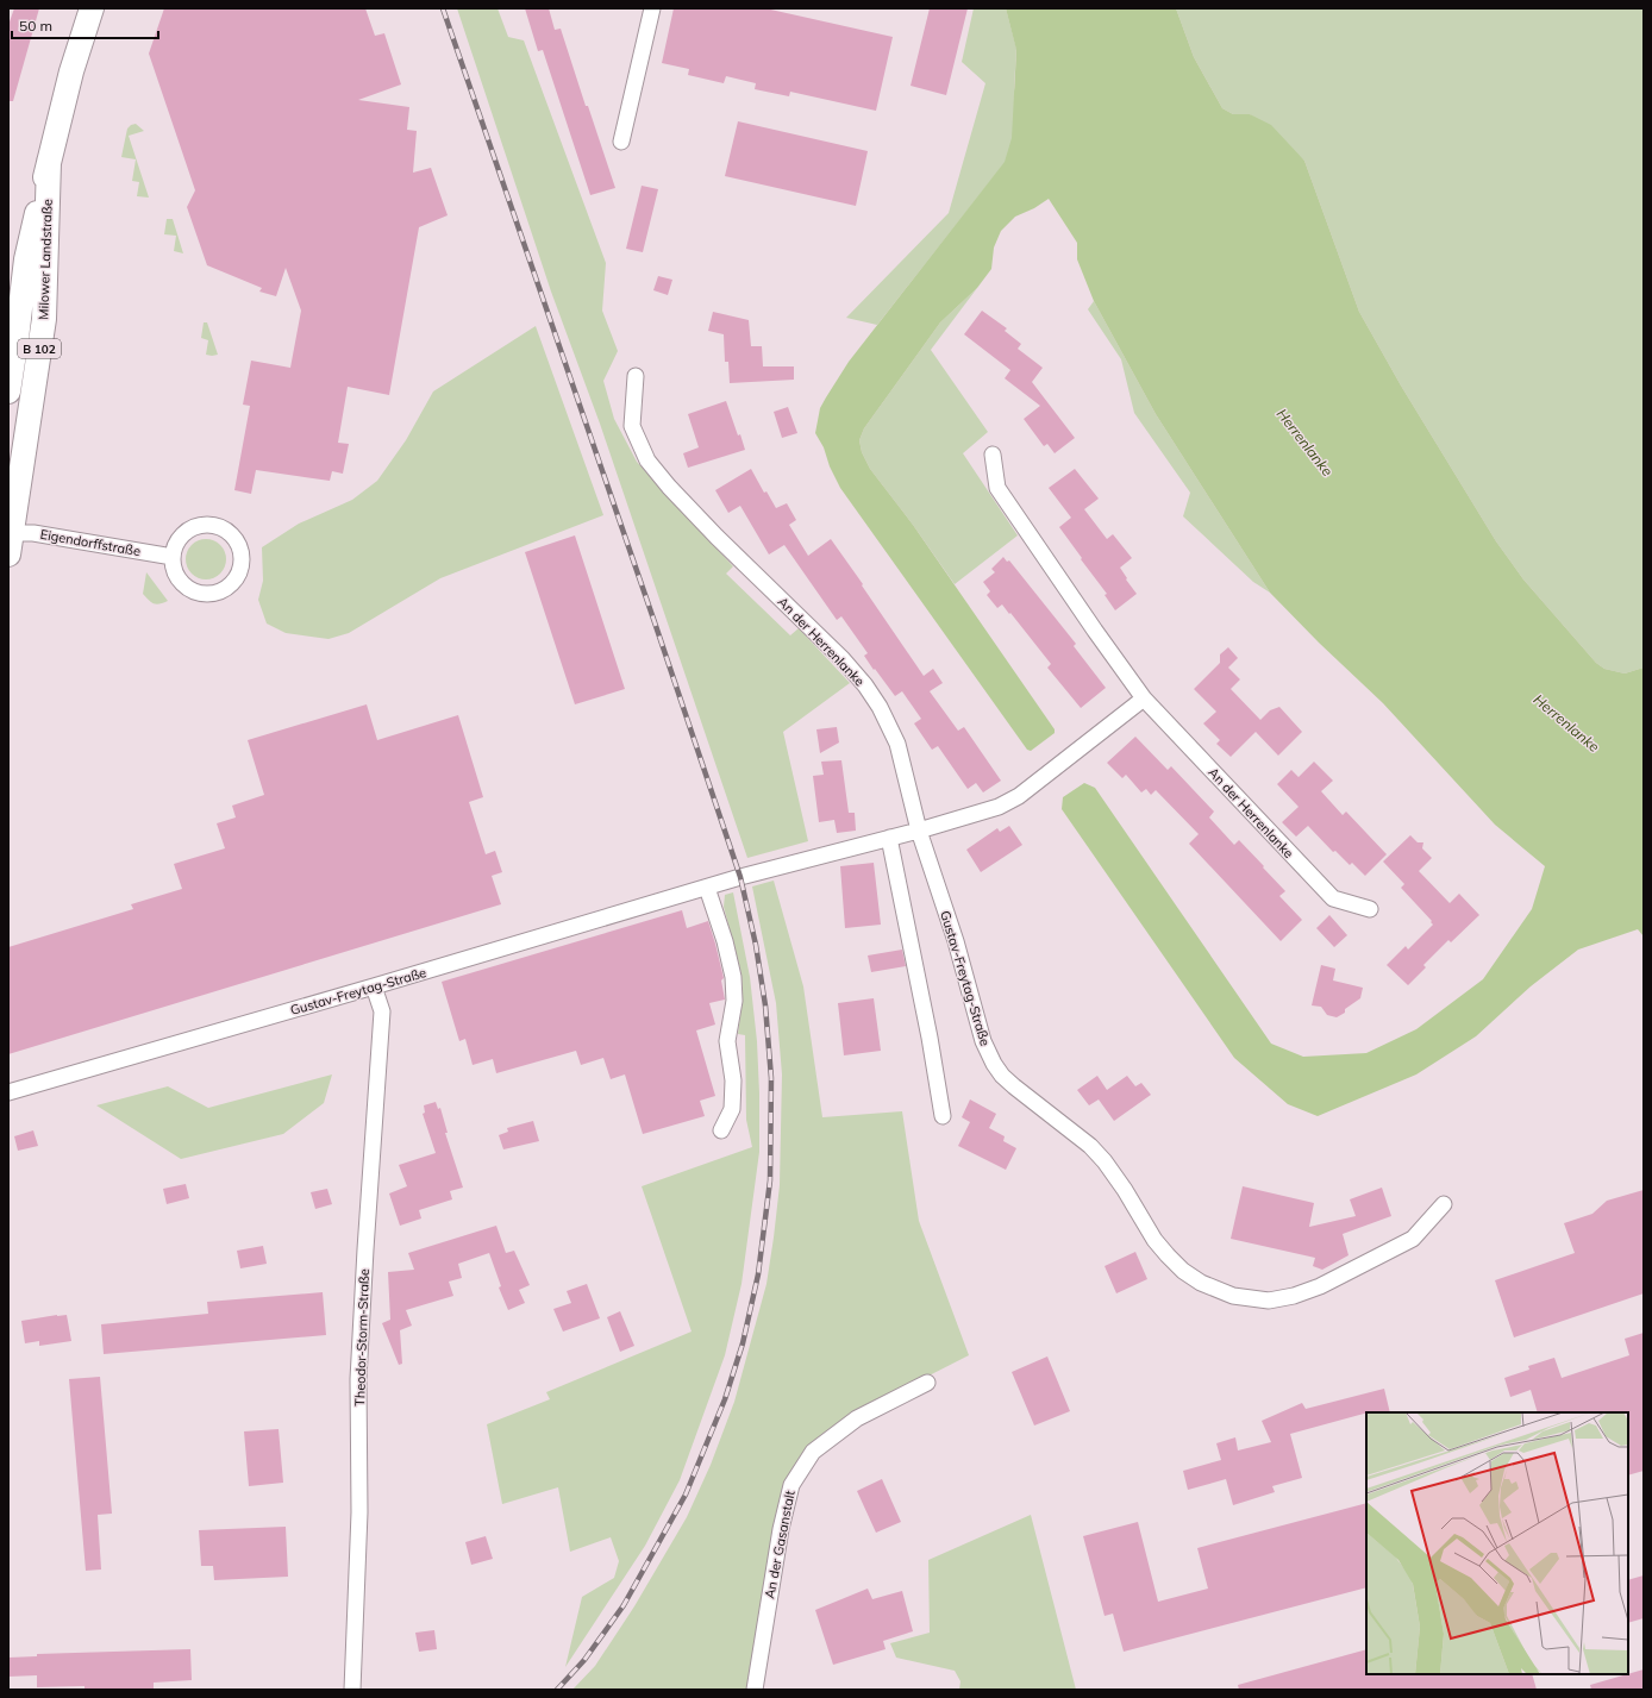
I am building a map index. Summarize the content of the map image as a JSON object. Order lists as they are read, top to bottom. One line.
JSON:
{"streets":{"main road":["Milower Landstraße","B 102"],"street":["Eigendorffstraße","An der Herrenlanke","Gustav-Freytag-Straße","Theodor-Storm-Straße","An der Gasanstalt"]},"crossings":[["Milower Landstraße","Eigendorffstraße"],["An der Herrenlanke","Gustav-Freytag-Straße"],["Gustav-Freytag-Straße","Theodor-Storm-Straße"]],"water":["Herrenlanke"],"scale_bar":"50 m"}
